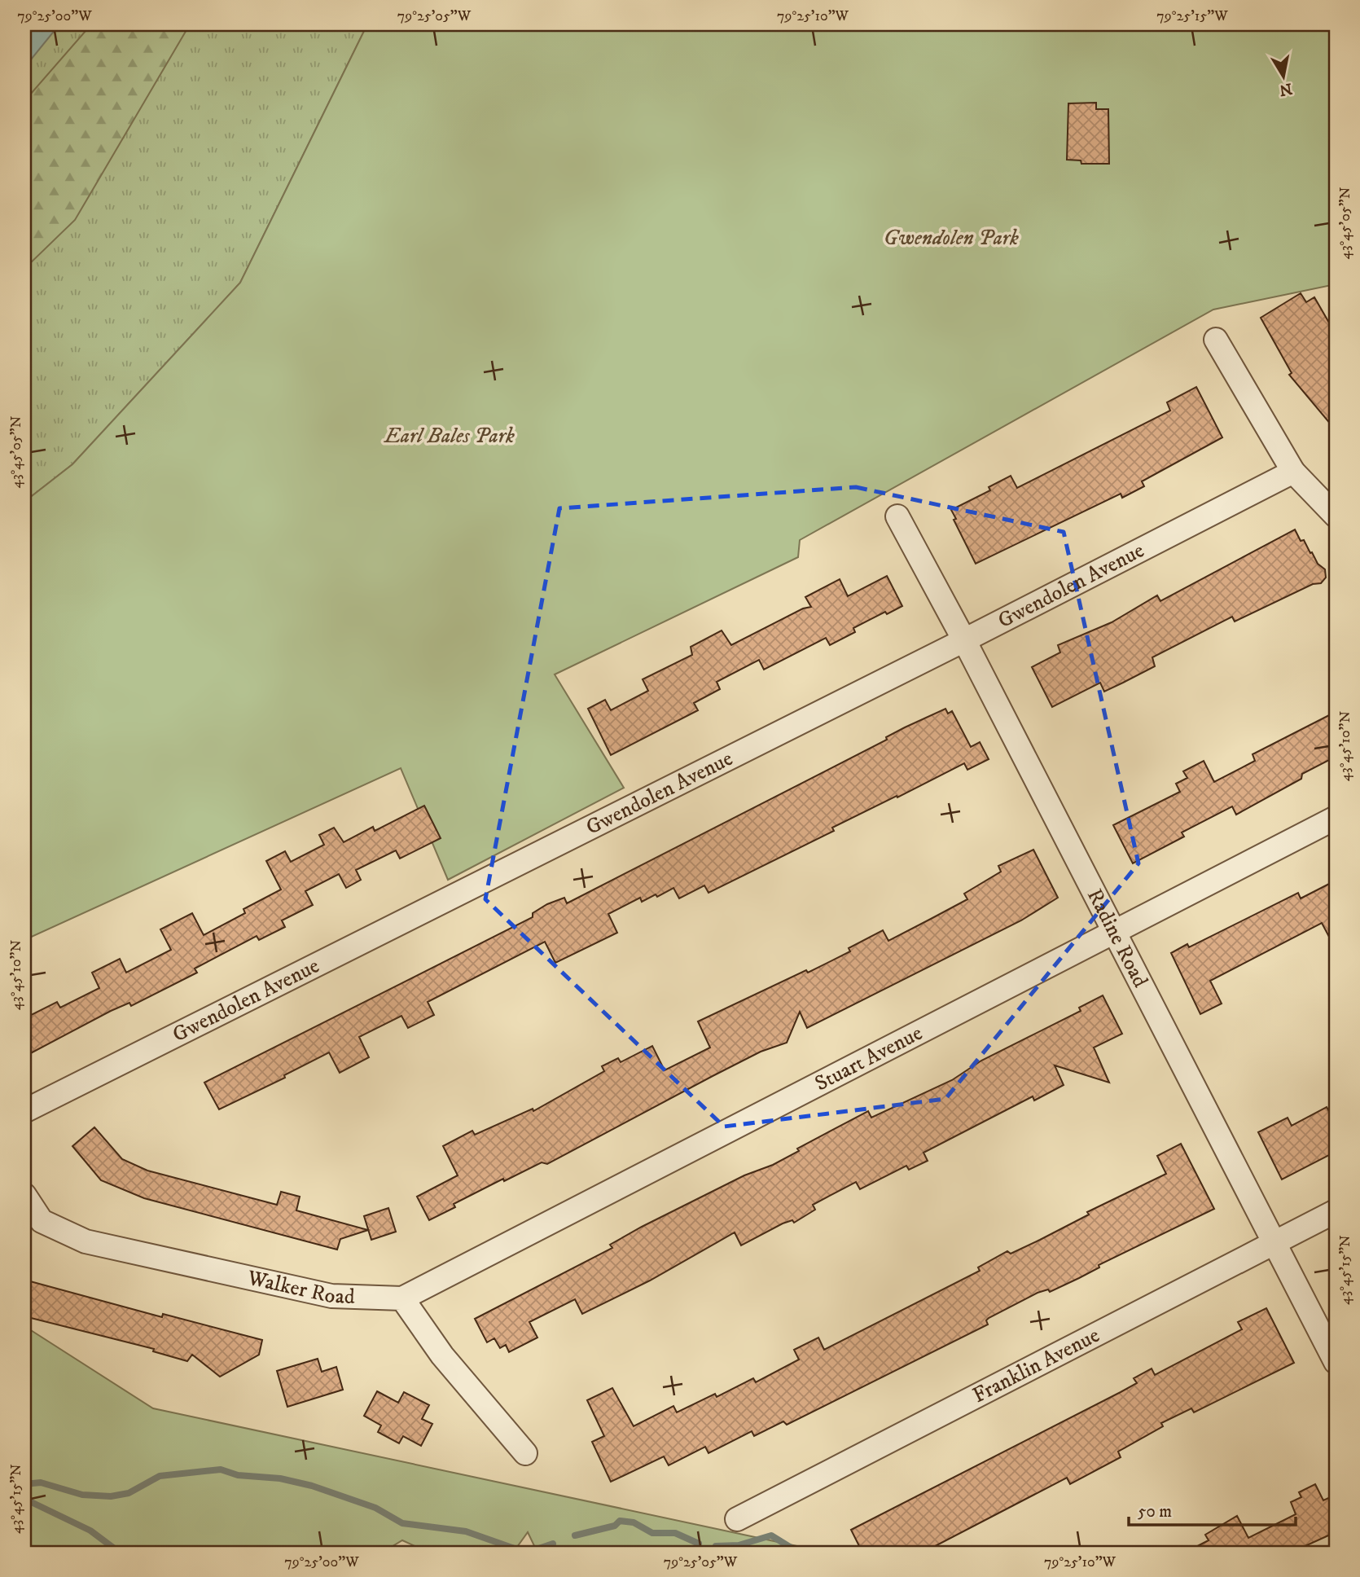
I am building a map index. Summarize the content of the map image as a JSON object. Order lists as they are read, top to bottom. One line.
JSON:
{"streets":{"street":["Gwendolen Avenue","Radine Road","Stuart Avenue","Walker Road","Franklin Avenue"]},"crossings":[["Gwendolen Avenue","Radine Road"],["Radine Road","Stuart Avenue"],["Radine Road","Franklin Avenue"],["Stuart Avenue","Walker Road"]],"parks":["Gwendolen Park","Earl Bales Park"],"scale_bar":"50 m","north":"bottom","coordinates":["79°25'00\"W","79°25'05\"W","79°25'10\"W","79°25'15\"W","43°45'05\"N","43°45'10\"N","43°45'15\"N"]}
